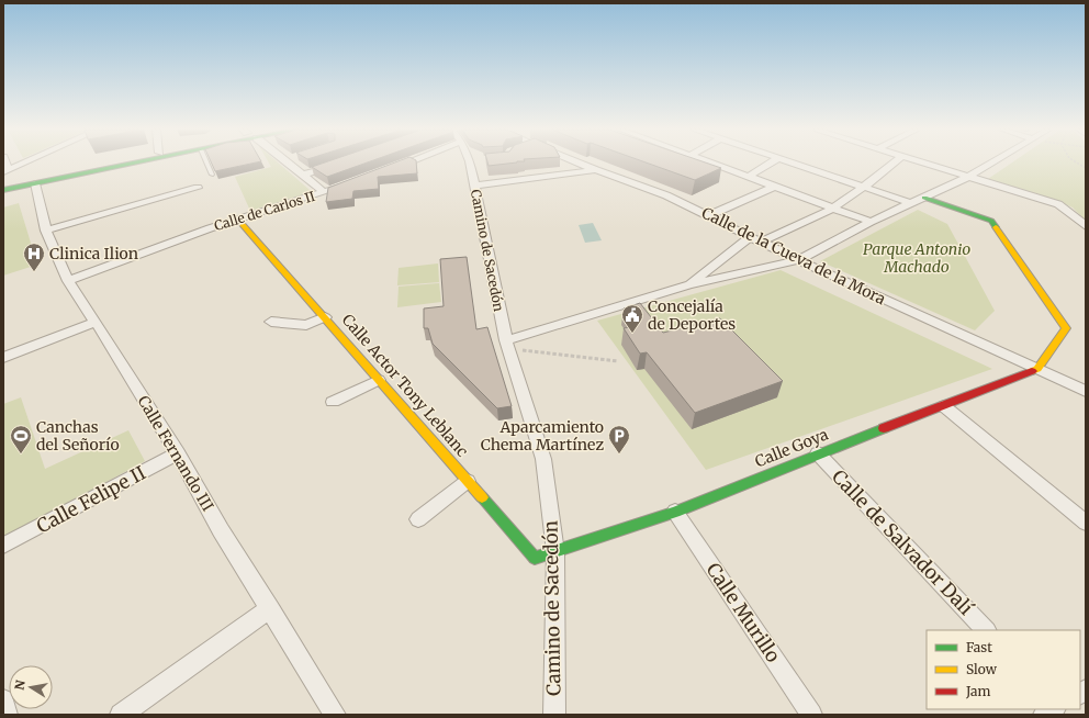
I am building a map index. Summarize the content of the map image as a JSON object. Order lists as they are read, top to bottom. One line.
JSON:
{"streets":{"street":["Calle de Carlos II","Camino de Sacedón","Calle de la Cueva de la Mora","Calle Actor Tony Leblanc","Calle Goya","Calle Fernando III","Calle Felipe II","Calle de Salvador Dalí","Calle Murillo"]},"crossings":[["Calle de Carlos II","Calle Actor Tony Leblanc"],["Calle de Carlos II","Calle Fernando III"],["Camino de Sacedón","Calle Actor Tony Leblanc"],["Camino de Sacedón","Calle Goya"],["Calle de la Cueva de la Mora","Calle Goya"],["Calle Actor Tony Leblanc","Calle Goya"],["Calle Goya","Calle de Salvador Dalí"],["Calle Goya","Calle Murillo"],["Calle Fernando III","Calle Felipe II"]],"parks":["Parque Antonio Machado"],"places":{"hospital":["Clinica Ilion"],"public building":["Concejalía de Deportes"],"sports":["Canchas del Señorío"],"parking":["Aparcamiento Chema Martínez"]},"legend":["Fast","Slow","Jam"],"north":"left"}
